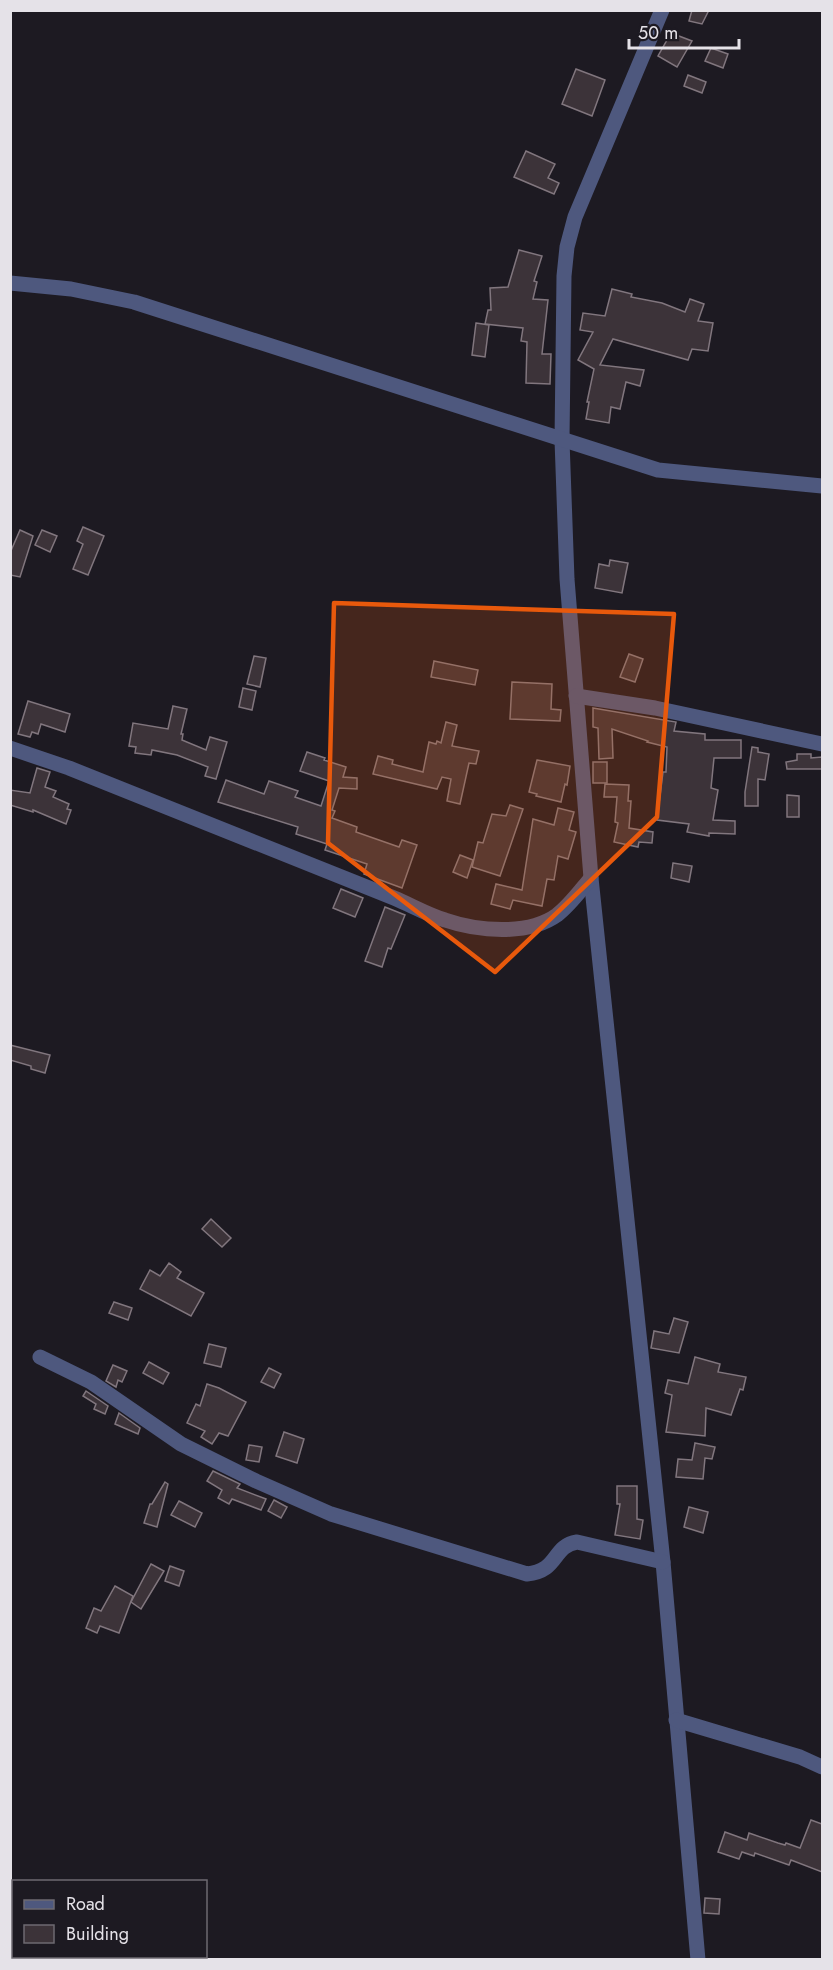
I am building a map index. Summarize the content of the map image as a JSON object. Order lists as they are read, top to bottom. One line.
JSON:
{"legend":["Road","Building"],"scale_bar":"50 m"}
